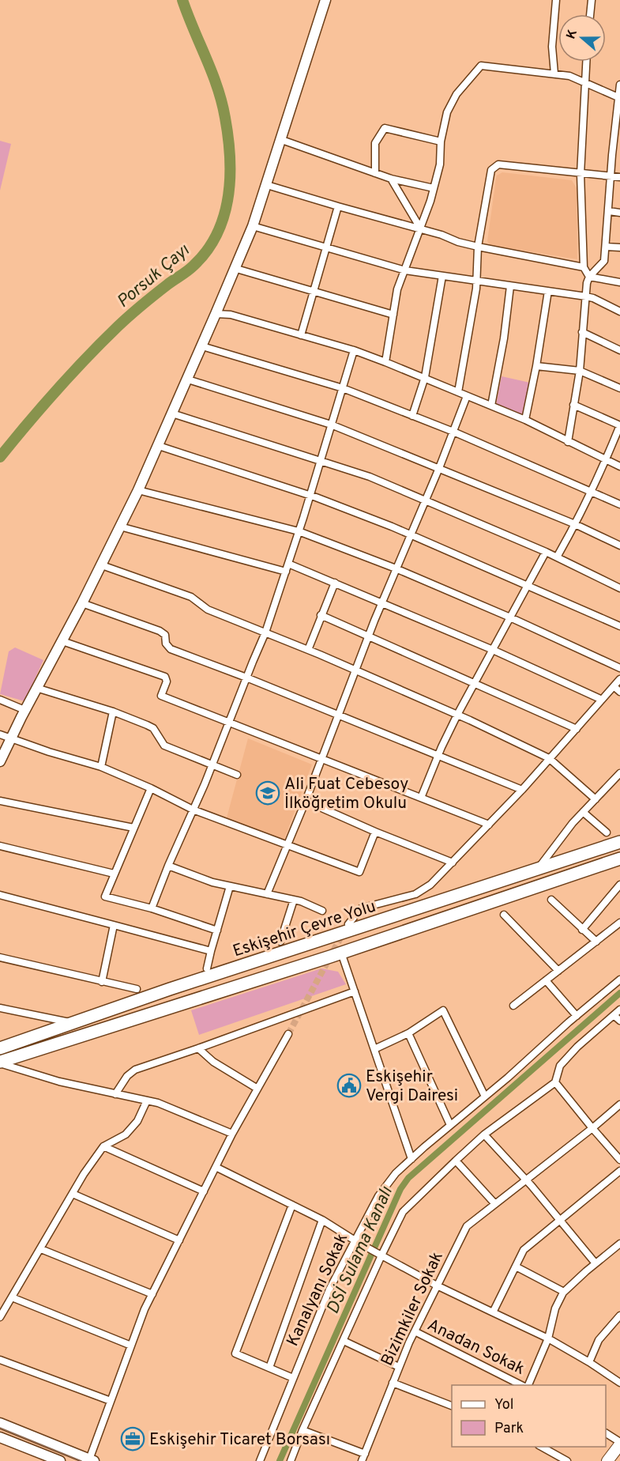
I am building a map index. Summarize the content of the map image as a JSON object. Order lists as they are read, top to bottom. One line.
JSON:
{"streets":{"highway":["Eskişehir Çevre Yolu"],"street":["Kanalyanı Sokak","Bizimkiler Sokak","Anadan Sokak"]},"crossings":[["Bizimkiler Sokak","Anadan Sokak"]],"water":["Porsuk Çayı","DSİ Sulama Kanalı"],"places":{"school or university":["Ali Fuat Cebesoy İlköğretim Okulu"],"public building":["Eskişehir Vergi Dairesi"],"office":["Eskişehir Ticaret Borsası"]},"legend":["Yol","Park"],"north":"left"}
